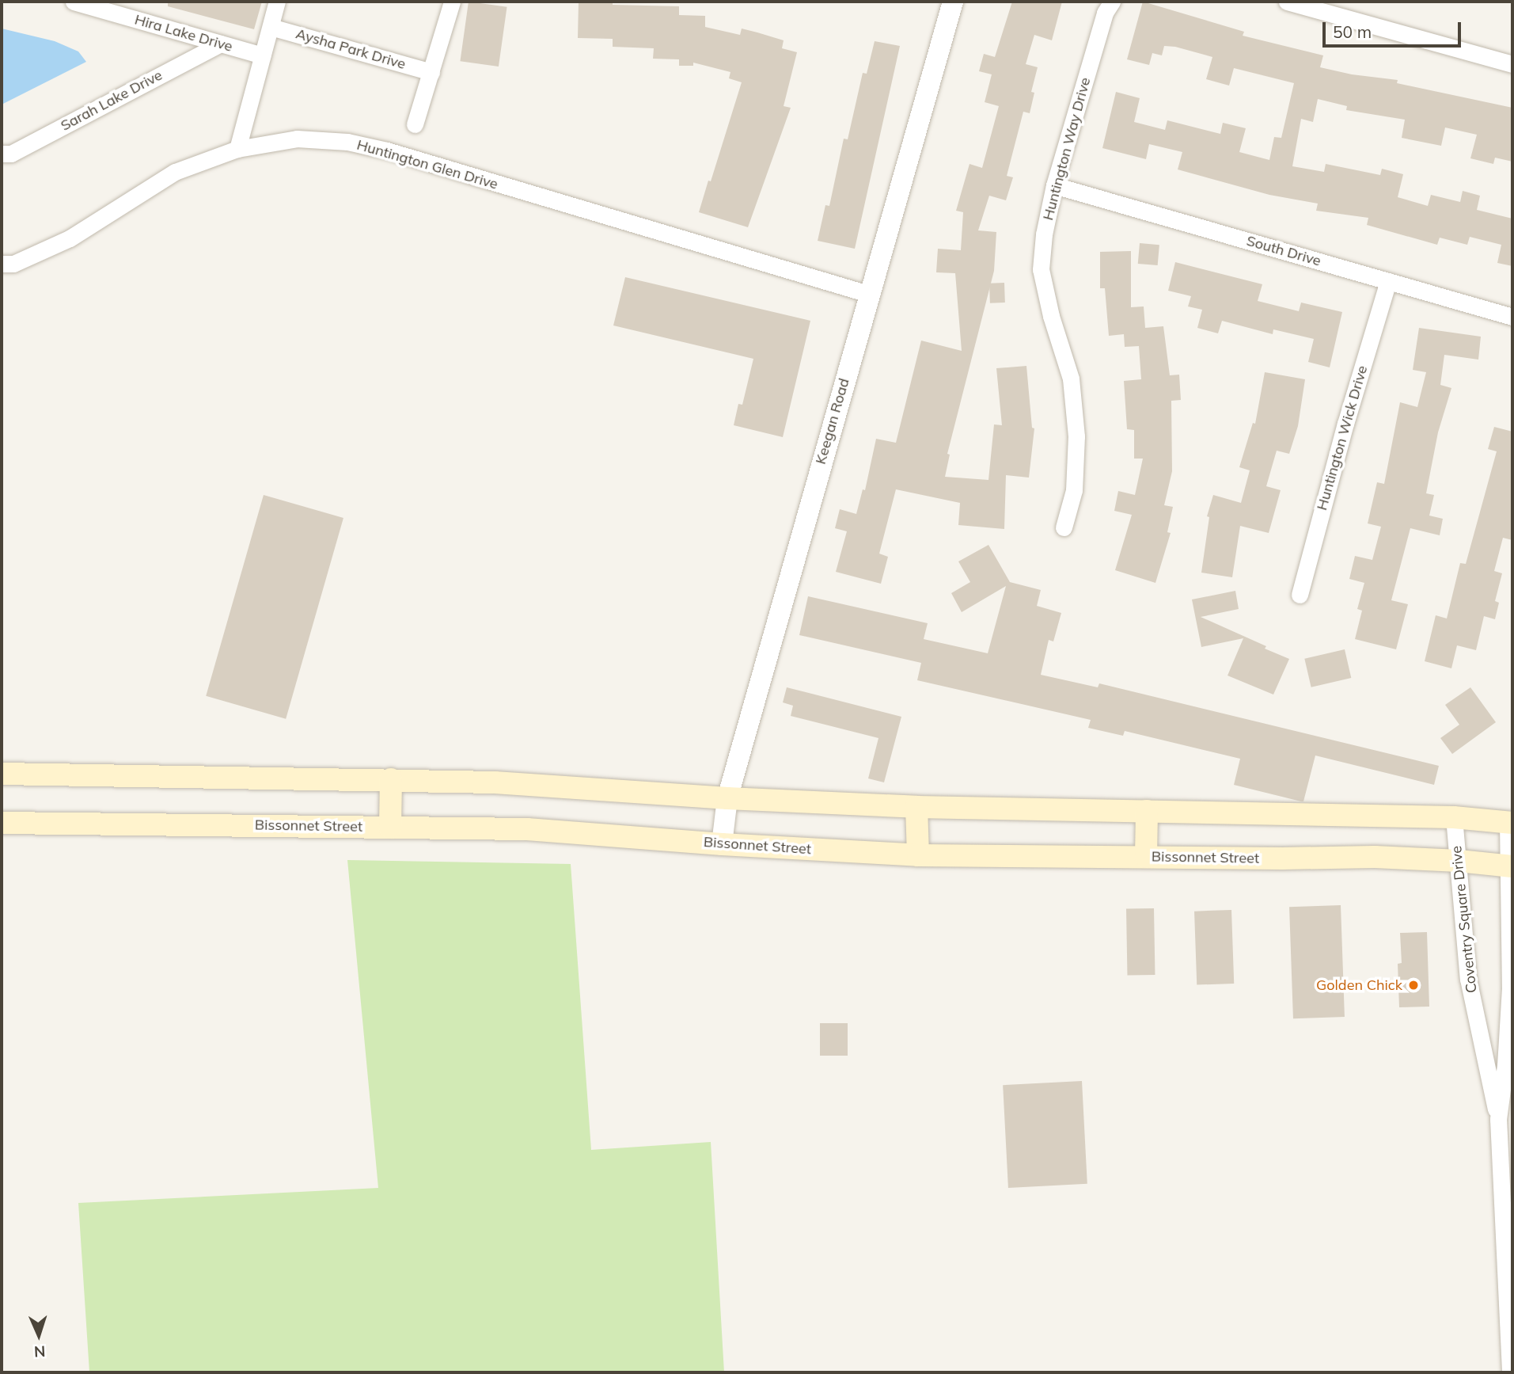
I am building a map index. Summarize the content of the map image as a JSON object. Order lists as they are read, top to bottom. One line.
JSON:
{"streets":{"main road":["Bissonnet Street"],"street":["Hira Lake Drive","Aysha Park Drive","Sarah Lake Drive","Huntington Way Drive","Huntington Glen Drive","South Drive","Keegan Road","Huntington Wick Drive","Coventry Square Drive"]},"crossings":[["Hira Lake Drive","Sarah Lake Drive"],["Huntington Way Drive","South Drive"],["Huntington Glen Drive","Keegan Road"],["South Drive","Huntington Wick Drive"],["Keegan Road","Bissonnet Street"],["Bissonnet Street","Coventry Square Drive"]],"places":["Golden Chick"],"scale_bar":"50 m","north":"bottom"}
